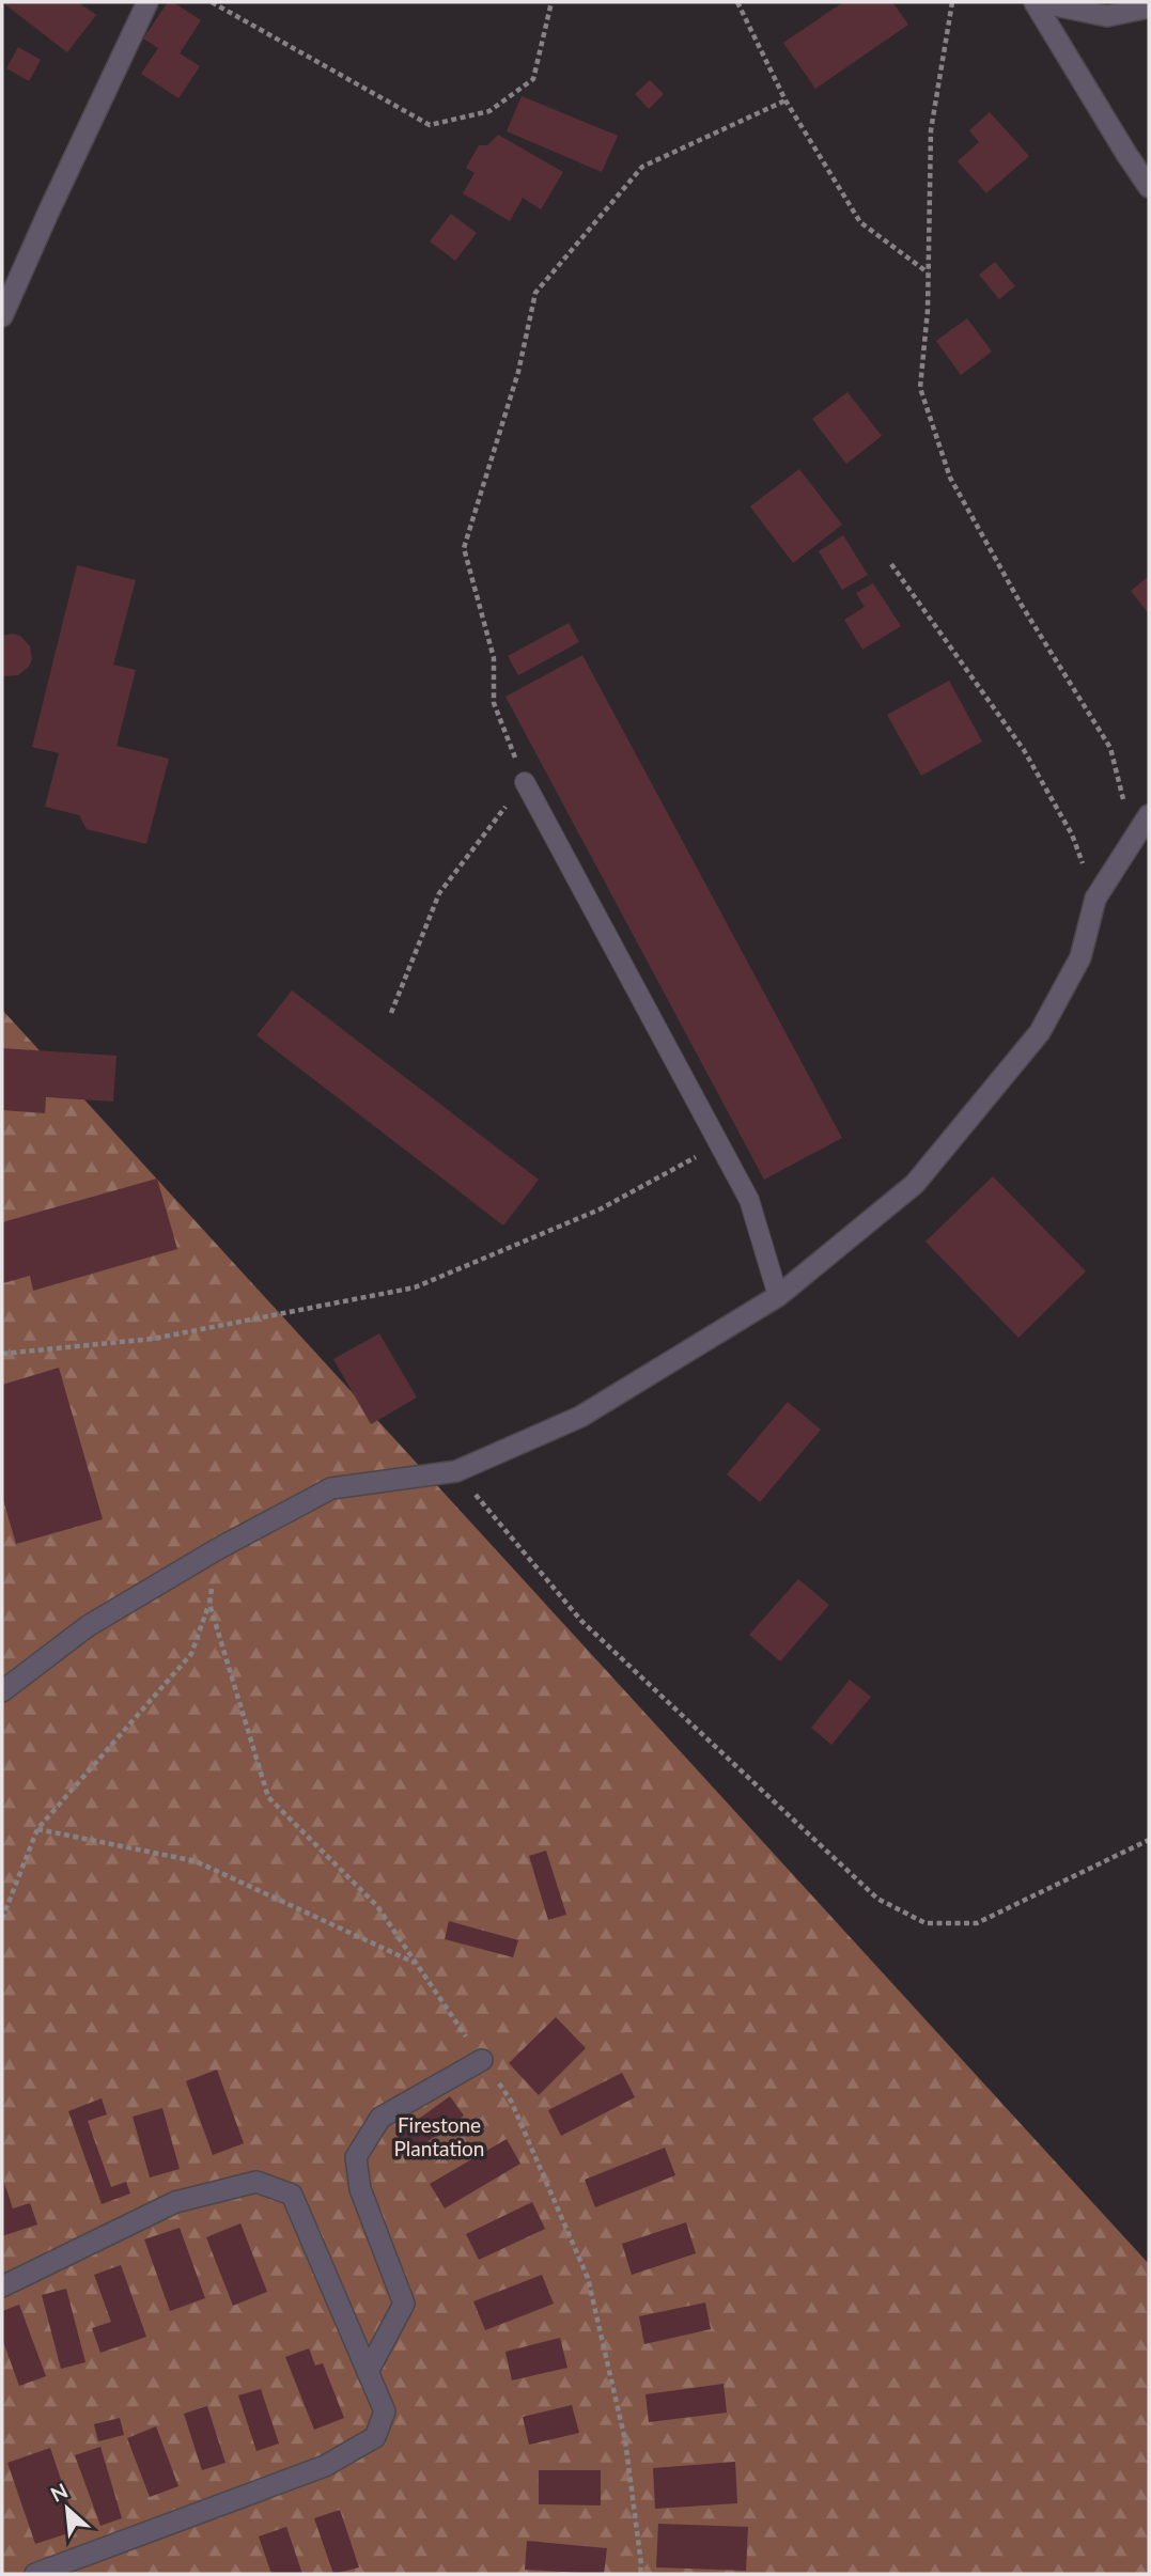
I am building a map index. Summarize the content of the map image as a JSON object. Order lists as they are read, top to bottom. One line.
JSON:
{"parks":["Firestone Plantation"],"north":"top left"}
